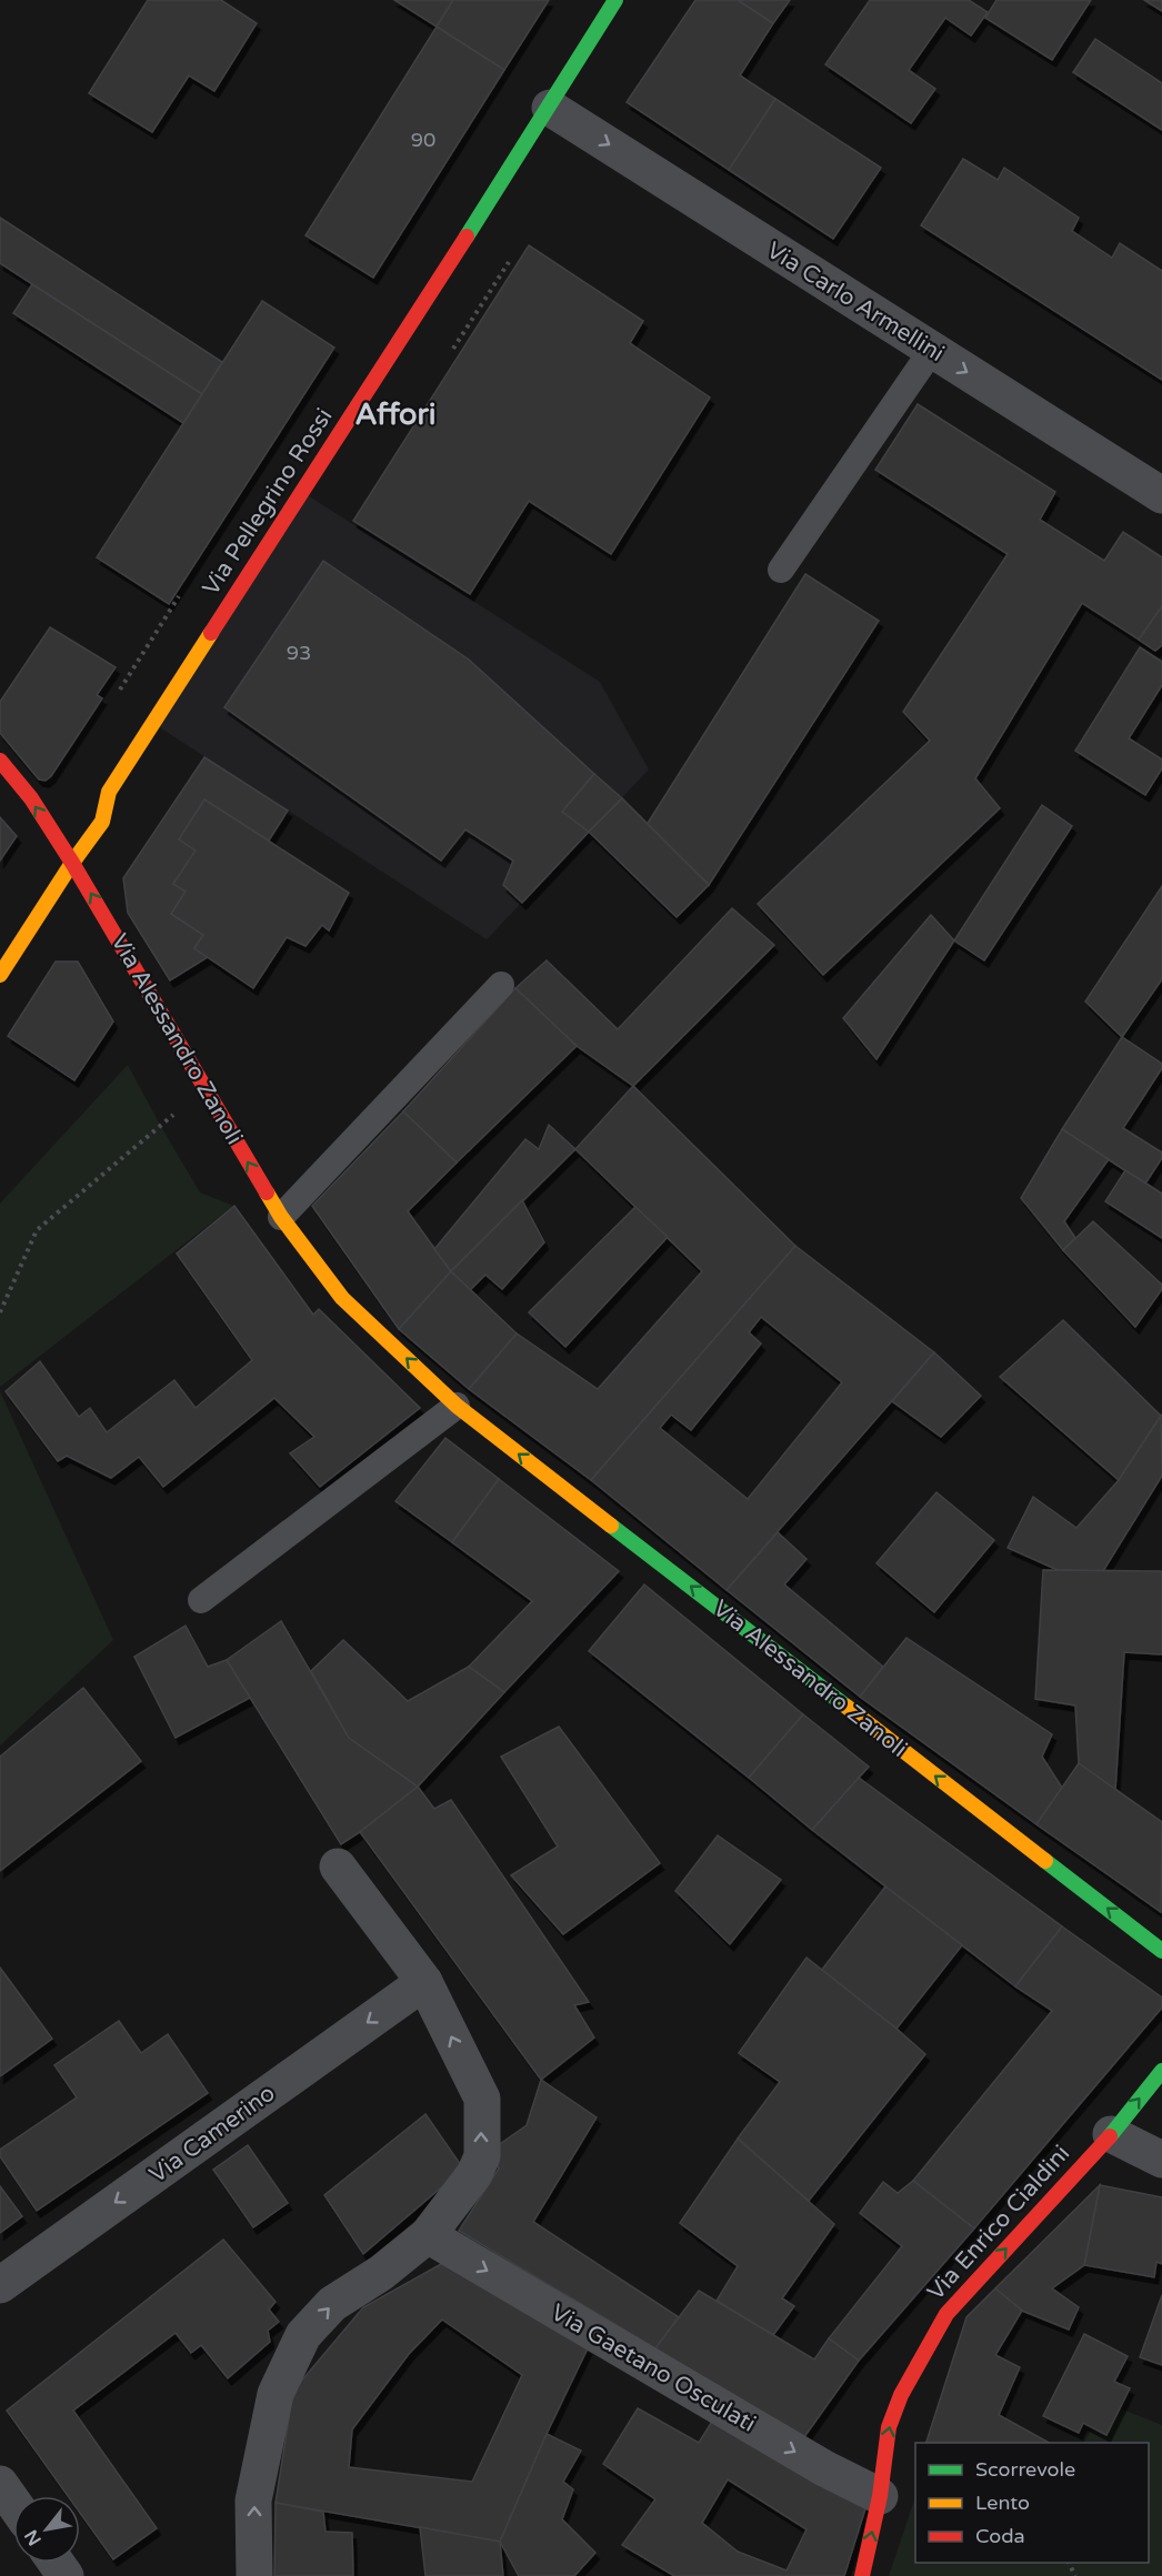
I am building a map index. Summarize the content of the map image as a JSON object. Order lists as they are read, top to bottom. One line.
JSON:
{"streets":{"street":["Via Carlo Armellini","Via Pellegrino Rossi","Via Alessandro Zanoli","Via Camerino","Via Enrico Cialdini","Via Gaetano Osculati"]},"crossings":[["Via Carlo Armellini","Via Pellegrino Rossi"],["Via Pellegrino Rossi","Via Alessandro Zanoli"],["Via Enrico Cialdini","Via Gaetano Osculati"]],"one_way":["Via Carlo Armellini","Via Alessandro Zanoli","Via Camerino","Via Enrico Cialdini","Via Gaetano Osculati"],"districts":["Affori"],"house_numbers":["90","93"],"legend":["Scorrevole","Lento","Coda"],"north":"bottom left"}
